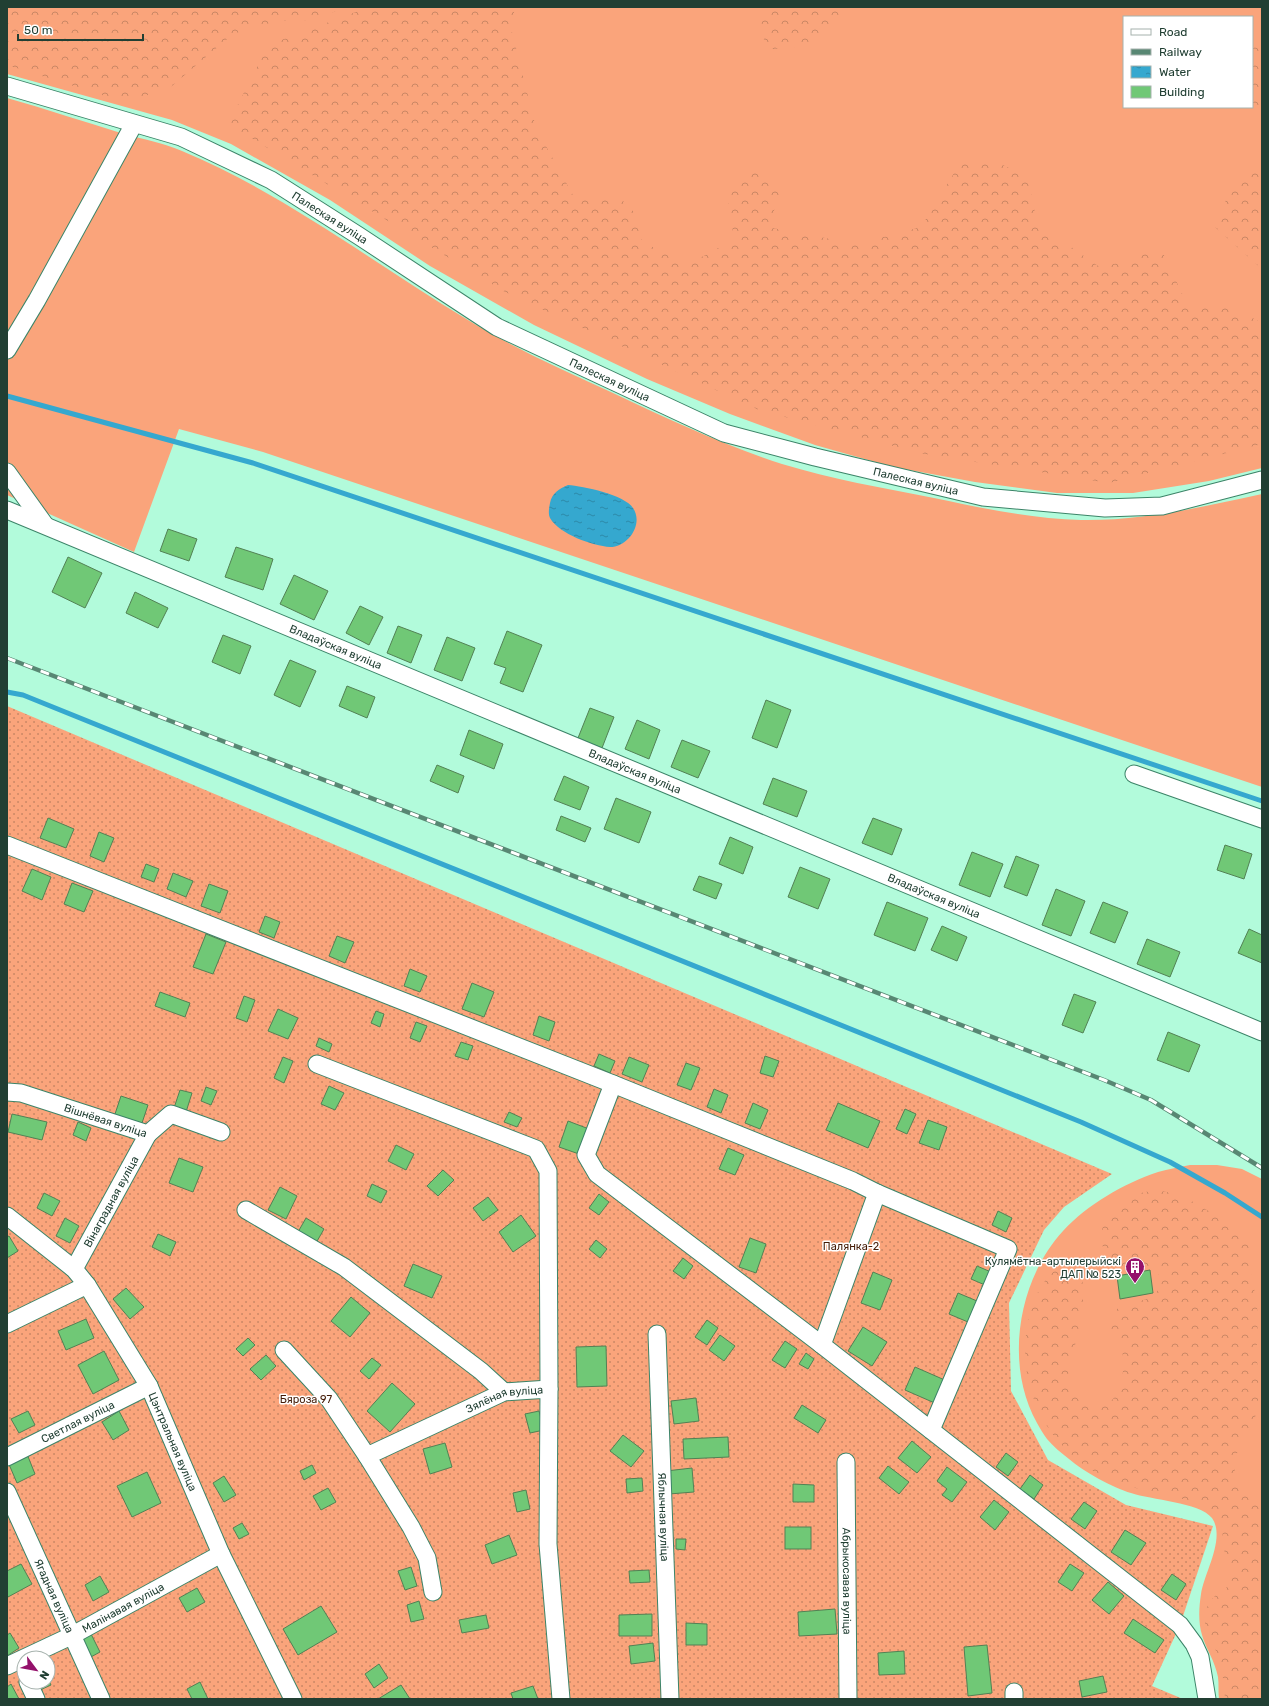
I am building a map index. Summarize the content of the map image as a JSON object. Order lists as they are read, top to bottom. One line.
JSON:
{"streets":{"street":["Палеская вуліца","Владаўская вуліца","Вішнёвая вуліца","Вінаградная вуліца","Зялёная вуліца","Светлая вуліца","Цэнтральная вуліца","Яблычная вуліца","Абрыкосавая вуліца","Ягадная вуліца","Малінавая вуліца"]},"crossings":[["Вішнёвая вуліца","Вінаградная вуліца"],["Вінаградная вуліца","Цэнтральная вуліца"],["Светлая вуліца","Цэнтральная вуліца"],["Цэнтральная вуліца","Малінавая вуліца"],["Ягадная вуліца","Малінавая вуліца"]],"parks":["Палянка-2","Бяроза 97"],"places":{"building":["Кулямётна-артылерыйскі ДАП № 523"]},"legend":["Road","Railway","Water","Building"],"scale_bar":"50 m","north":"bottom right"}
